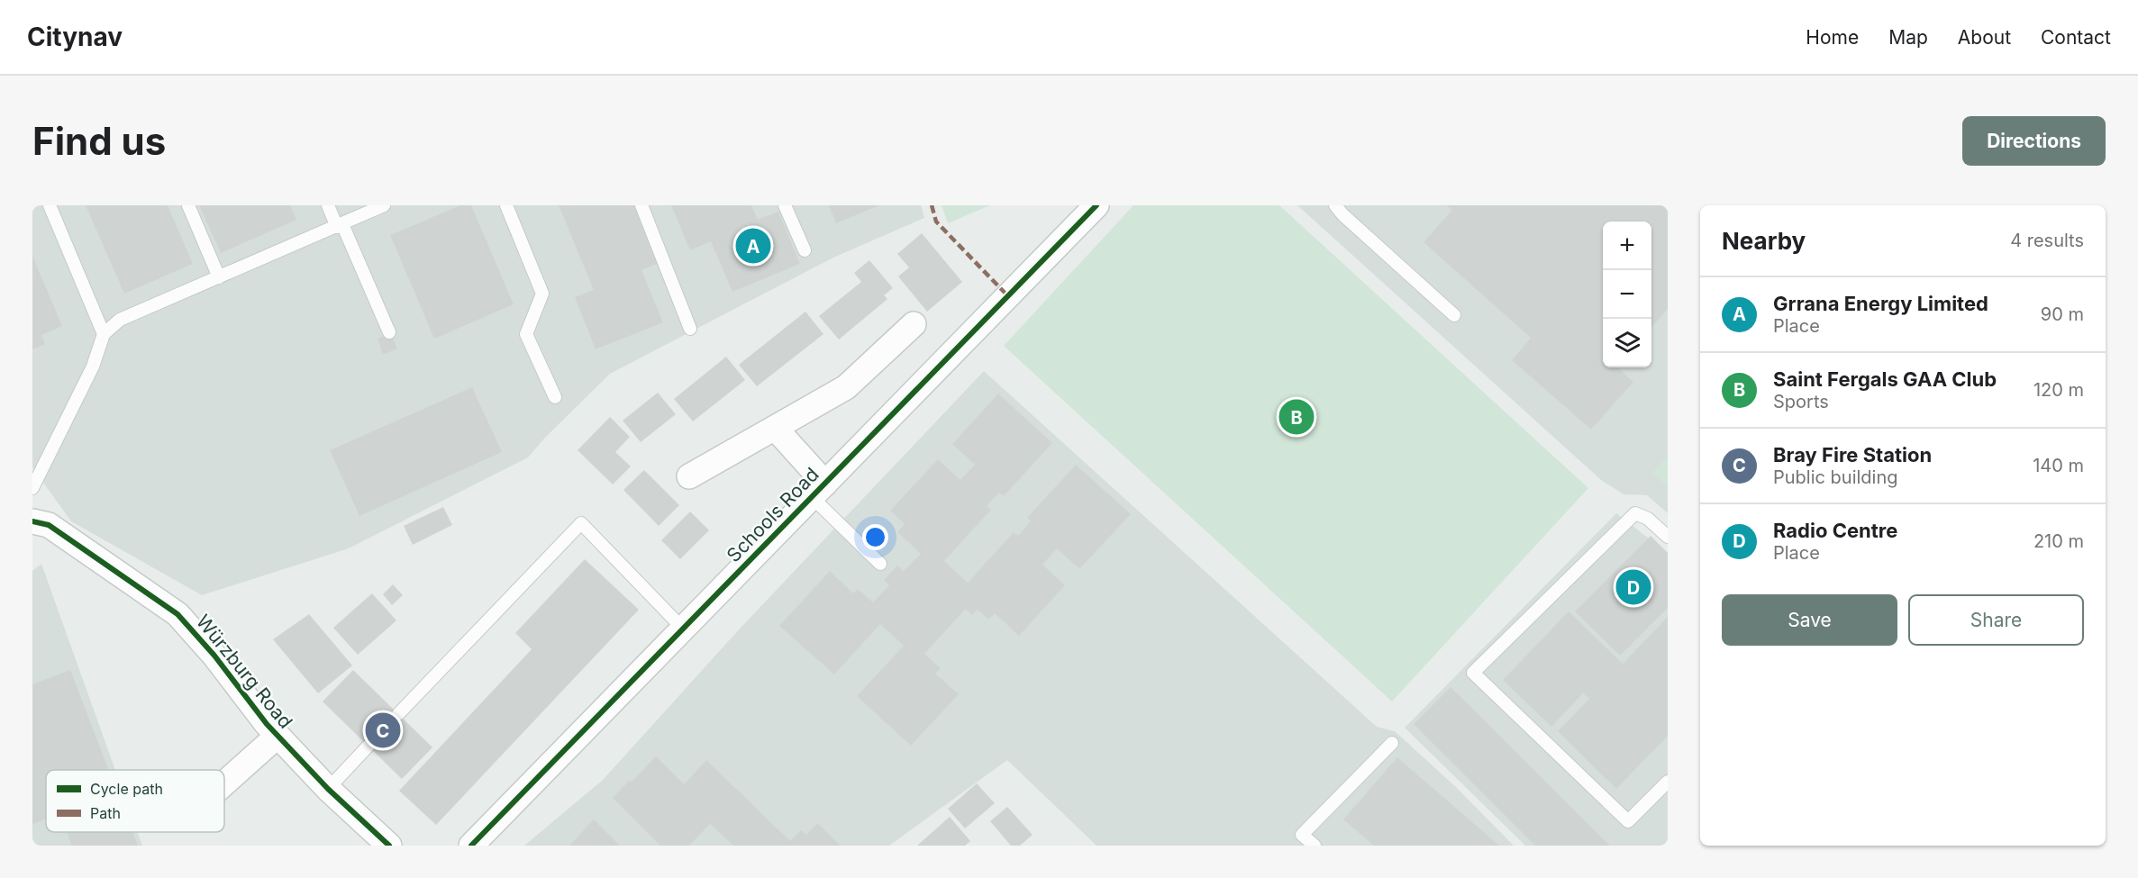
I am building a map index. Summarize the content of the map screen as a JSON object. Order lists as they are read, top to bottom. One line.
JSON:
{"streets":{"street":["Schools Road","Würzburg Road"]},"legend":["Cycle path","Path"],"page":{"header":"Citynav","nav":["Home","Map","About","Contact"],"buttons":["Directions",["Save","Share"]],"title":"Find us","heading":["Nearby","4 results"],"map_buttons":["+","−"],"pins":["A","B","D","C"],"list":[{"mark":"A","name":"Grrana Energy Limited","note":"Place","value":"90 m"},{"mark":"B","name":"Saint Fergals GAA Club","note":"Sports","value":"120 m"},{"mark":"C","name":"Bray Fire Station","note":"Public building","value":"140 m"},{"mark":"D","name":"Radio Centre","note":"Place","value":"210 m"}]}}
